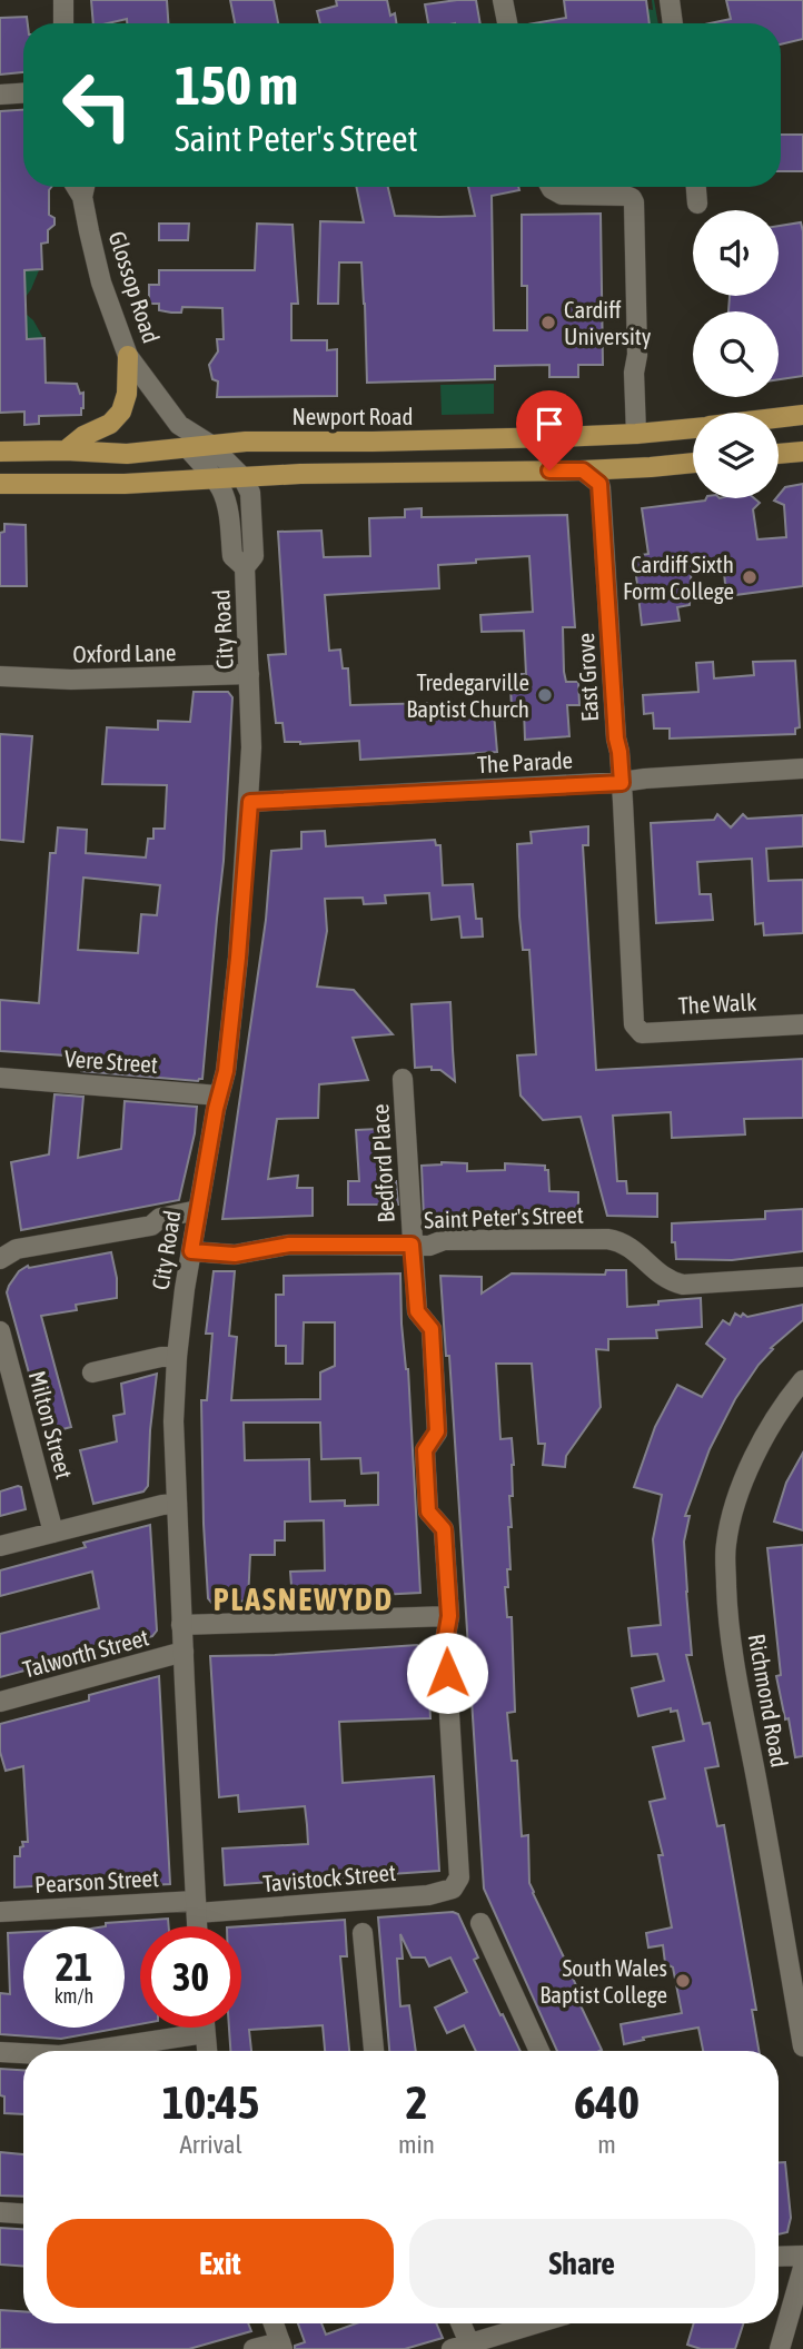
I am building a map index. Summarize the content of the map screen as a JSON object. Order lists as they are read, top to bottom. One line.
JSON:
{"streets":{"main road":["Newport Road"],"street":["Glossop Road","City Road","Oxford Lane","East Grove","The Parade","The Walk","Vere Street","Bedford Place","Saint Peter's Street","Milton Street","Talworth Street","Richmond Road","Tavistock Street","Pearson Street"]},"crossings":[["Glossop Road","Newport Road"],["Glossop Road","City Road"],["City Road","Oxford Lane"],["City Road","The Parade"],["City Road","Vere Street"],["City Road","Saint Peter's Street"],["City Road","Talworth Street"],["City Road","Tavistock Street"],["City Road","Pearson Street"],["East Grove","The Parade"],["East Grove","The Walk"],["Bedford Place","Saint Peter's Street"],["Bedford Place","Tavistock Street"],["Tavistock Street","Pearson Street"]],"districts":["PLASNEWYDD"],"places":["Cardiff University","Cardiff Sixth Form College","Tredegarville Baptist Church","South Wales Baptist College"],"page":{"turn":["150 m","Saint Peter's Street"],"speed":"21 km/h","limit":"30","eta":["10:45","Arrival","2","min","640","m"],"buttons":["Exit","Share"]}}
